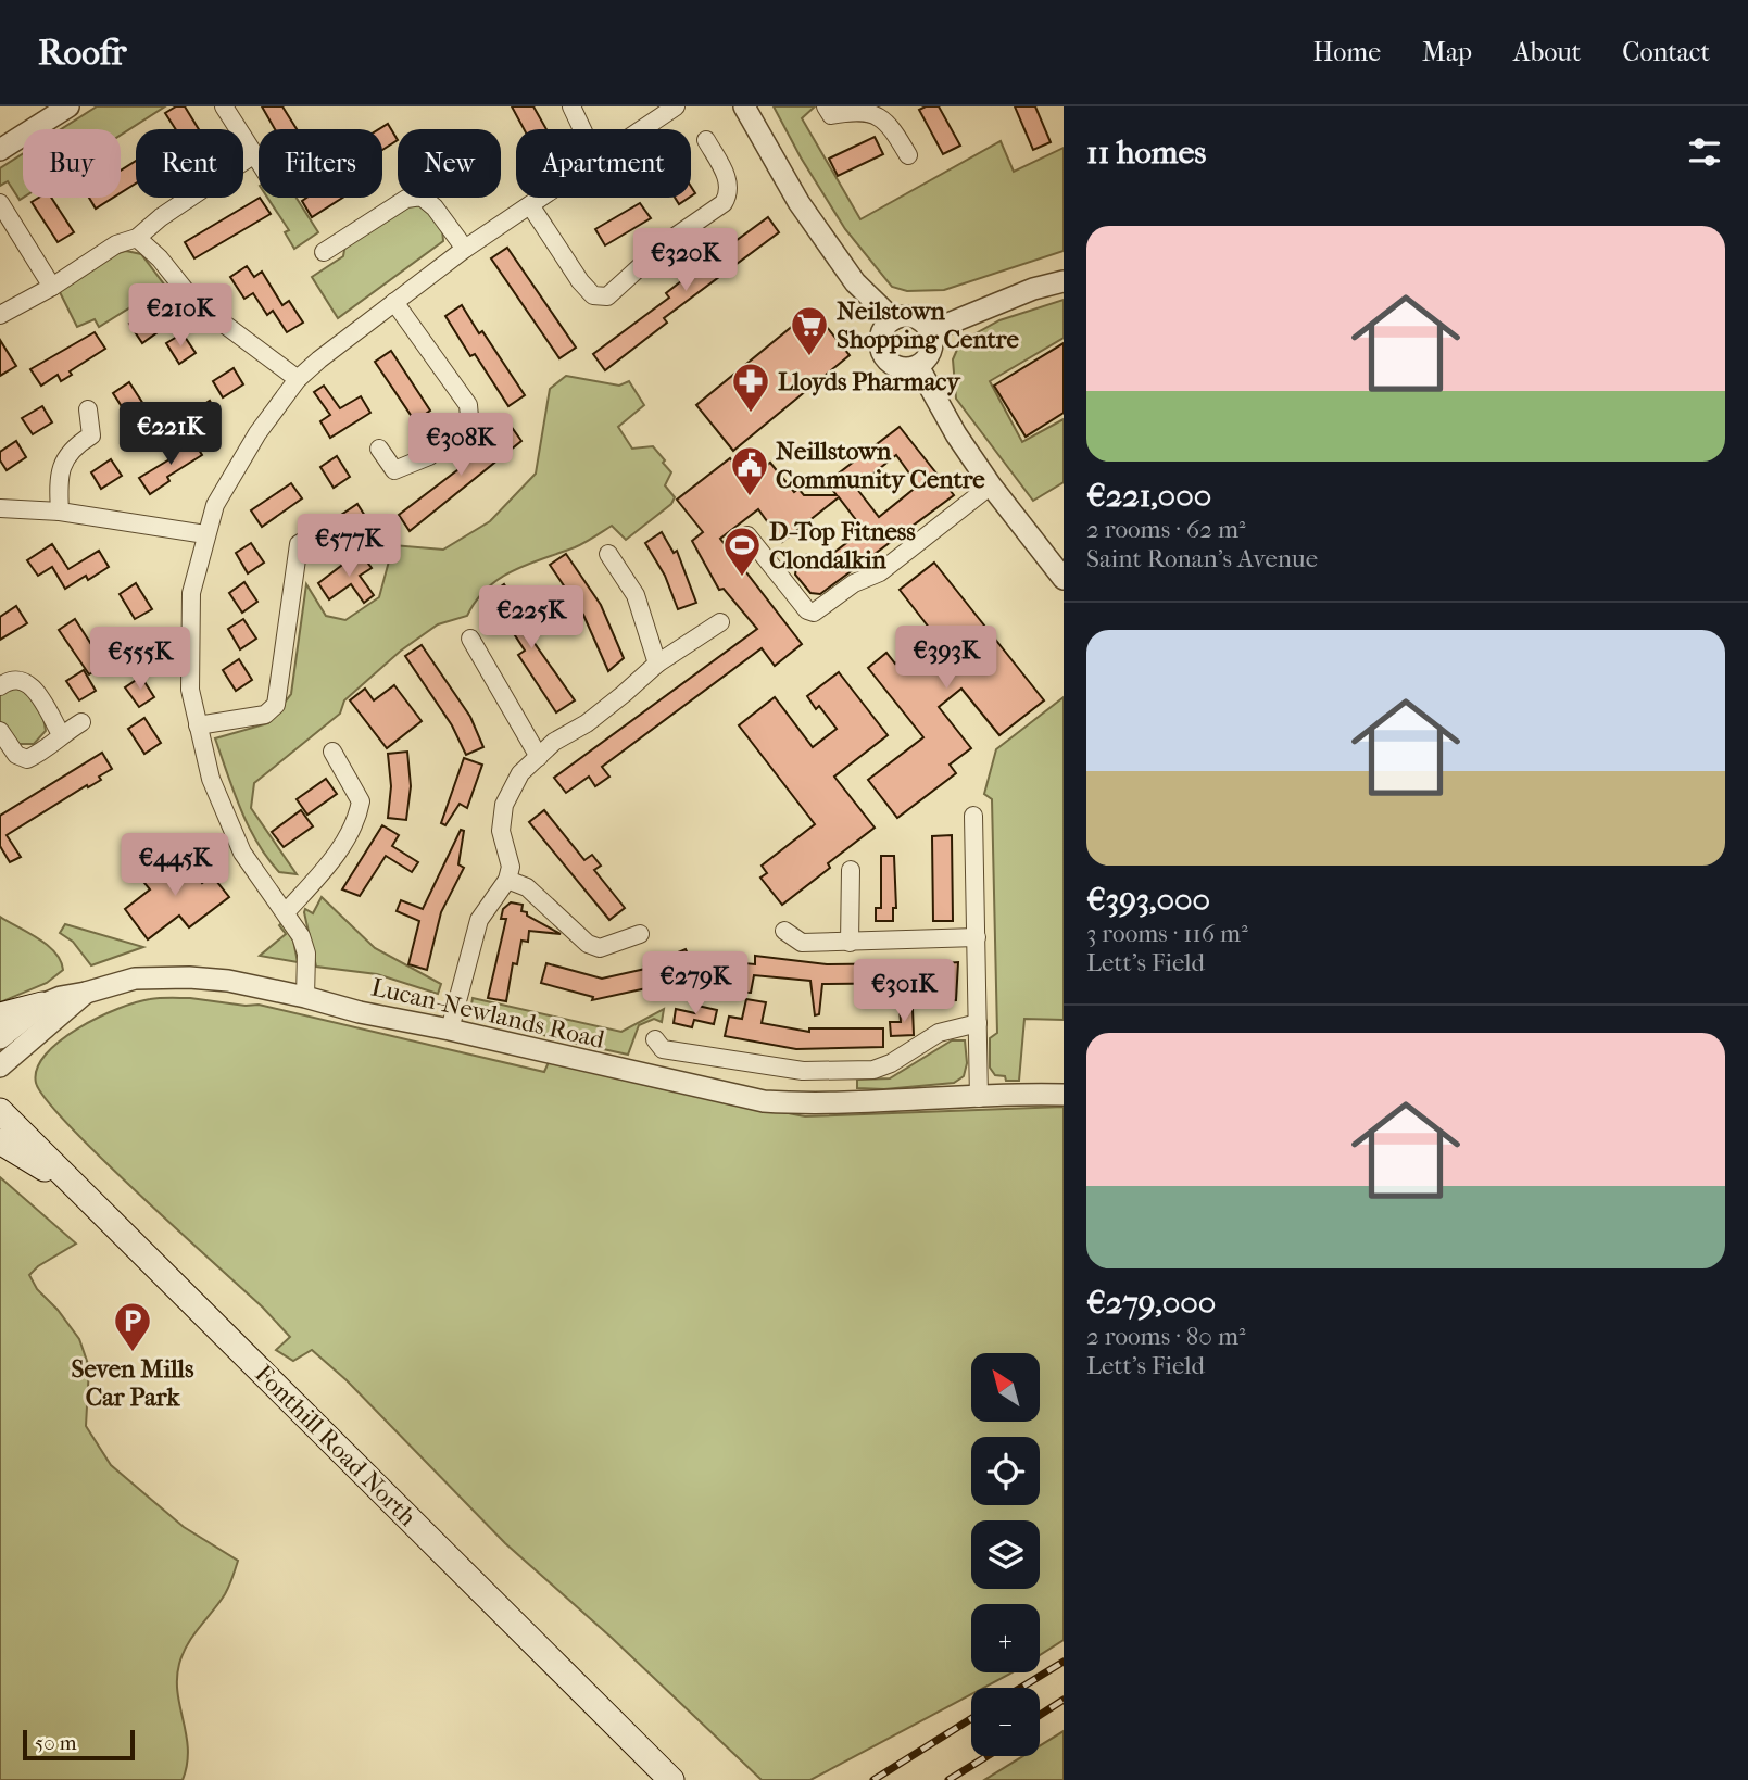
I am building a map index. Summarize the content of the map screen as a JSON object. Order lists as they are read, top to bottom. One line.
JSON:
{"streets":{"main road":["Fonthill Road North"],"street":["Lucan-Newlands Road"]},"places":{"supermarket":["Neilstown Shopping Centre"],"pharmacy":["Lloyds Pharmacy"],"public building":["Neillstown Community Centre"],"sports":["D-Top Fitness Clondalkin"],"parking":["Seven Mills Car Park"]},"scale_bar":"50 m","north":"top left","page":{"header":"Roofr","nav":["Home","Map","About","Contact"],"heading":"11 homes","chip":["Buy","Rent","Filters","New","Apartment"],"list":[{"name":"€221,000","note":"2 rooms · 62 m² · Saint Ronan's Avenue"},{"name":"€393,000","note":"3 rooms · 116 m² · Lett's Field"},{"name":"€279,000","note":"2 rooms · 80 m² · Lett's Field"}],"price":["€320K","€210K","€221K","€308K","€577K","€225K","€393K","€555K","€445K","€279K","€301K"],"map_buttons":["+","−"],"scale":"50 m"}}
